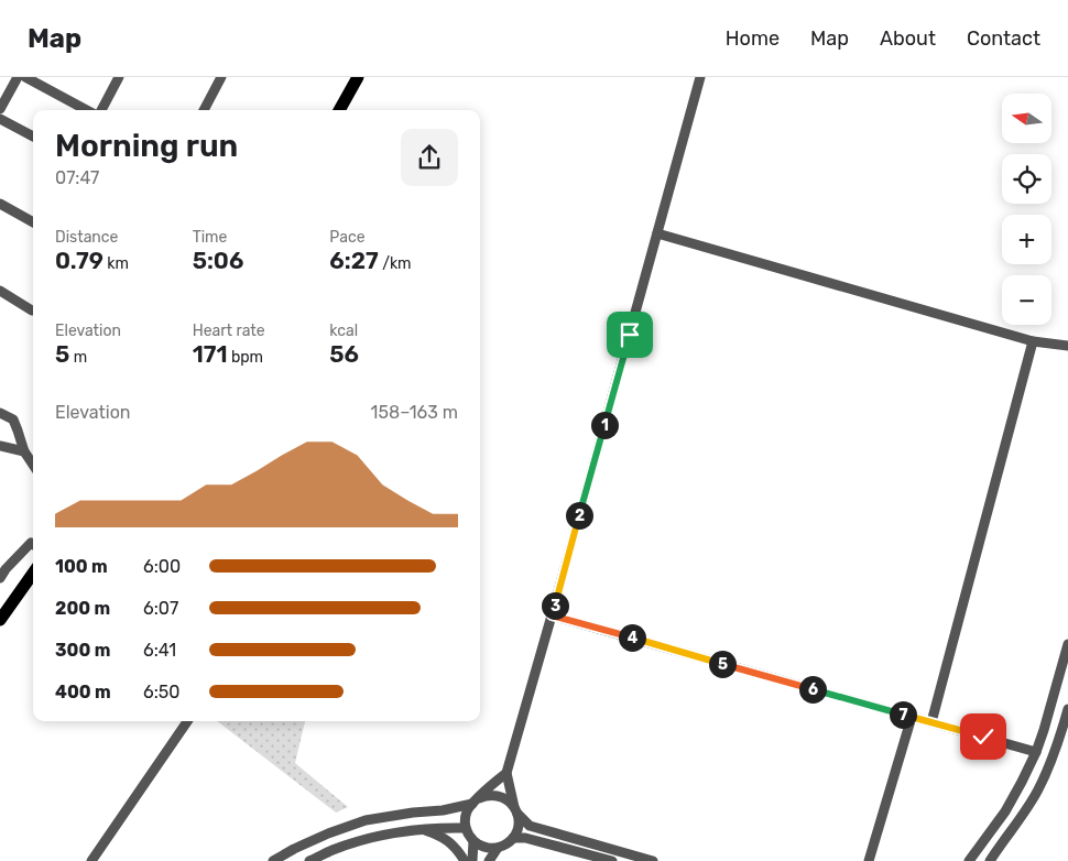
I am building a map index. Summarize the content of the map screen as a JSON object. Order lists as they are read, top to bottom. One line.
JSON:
{"north":"left","page":{"header":"Map","nav":["Home","Map","About","Contact"],"map_buttons":["+","−"],"heading":["Morning run","07:47"],"stats":[["Distance","0.79 km"],["Time","5:06"],["Pace","6:27 /km"],["Elevation","5 m"],["Heart rate","171 bpm"],["kcal","56"]],"chart":["Elevation","158–163 m"],"pins":["1","2","3","4","5","6","7"],"list":[{"name":"100 m","note":"6:00"},{"name":"200 m","note":"6:07"},{"name":"300 m","note":"6:41"},{"name":"400 m","note":"6:50"}]}}
